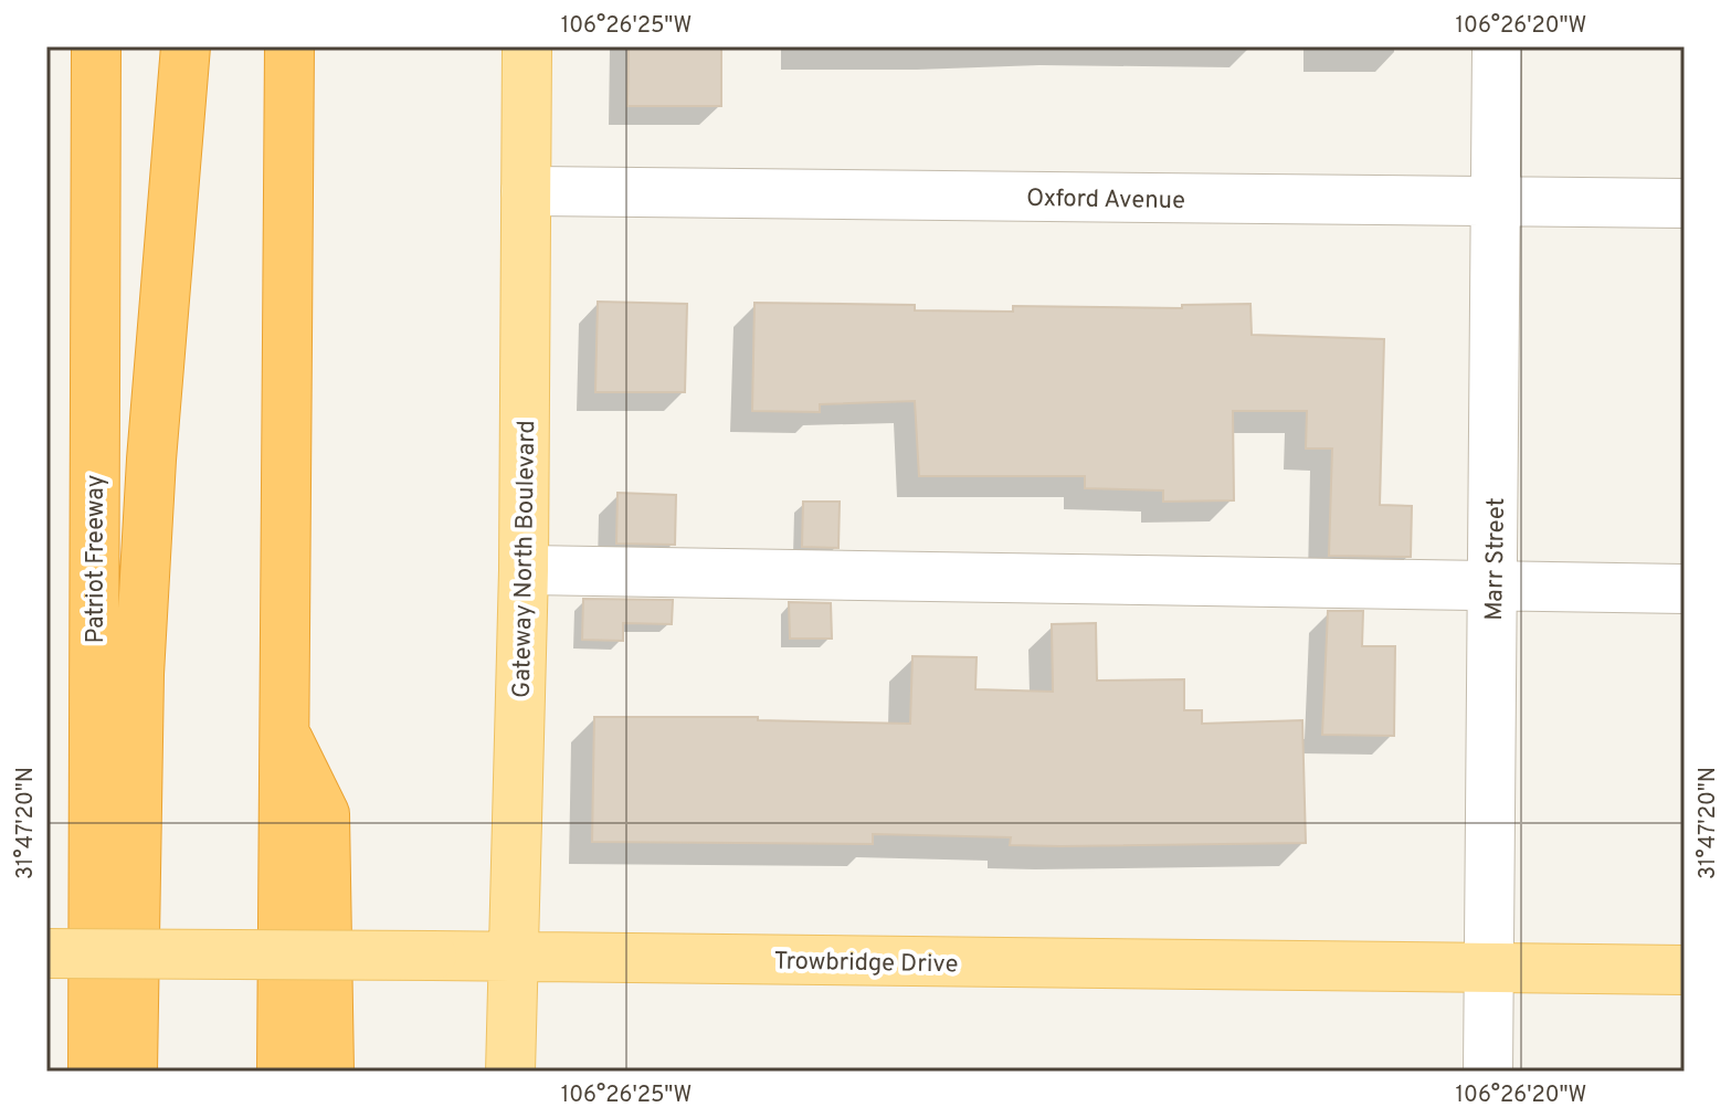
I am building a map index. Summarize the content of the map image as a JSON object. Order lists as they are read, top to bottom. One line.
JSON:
{"streets":{"highway":["Patriot Freeway"],"main road":["Gateway North Boulevard","Trowbridge Drive"],"street":["Oxford Avenue","Marr Street"]},"crossings":[["Oxford Avenue","Gateway North Boulevard"],["Oxford Avenue","Marr Street"],["Gateway North Boulevard","Trowbridge Drive"],["Marr Street","Trowbridge Drive"]],"coordinates":["106°26'25\"W","106°26'20\"W","31°47'20\"N"]}
